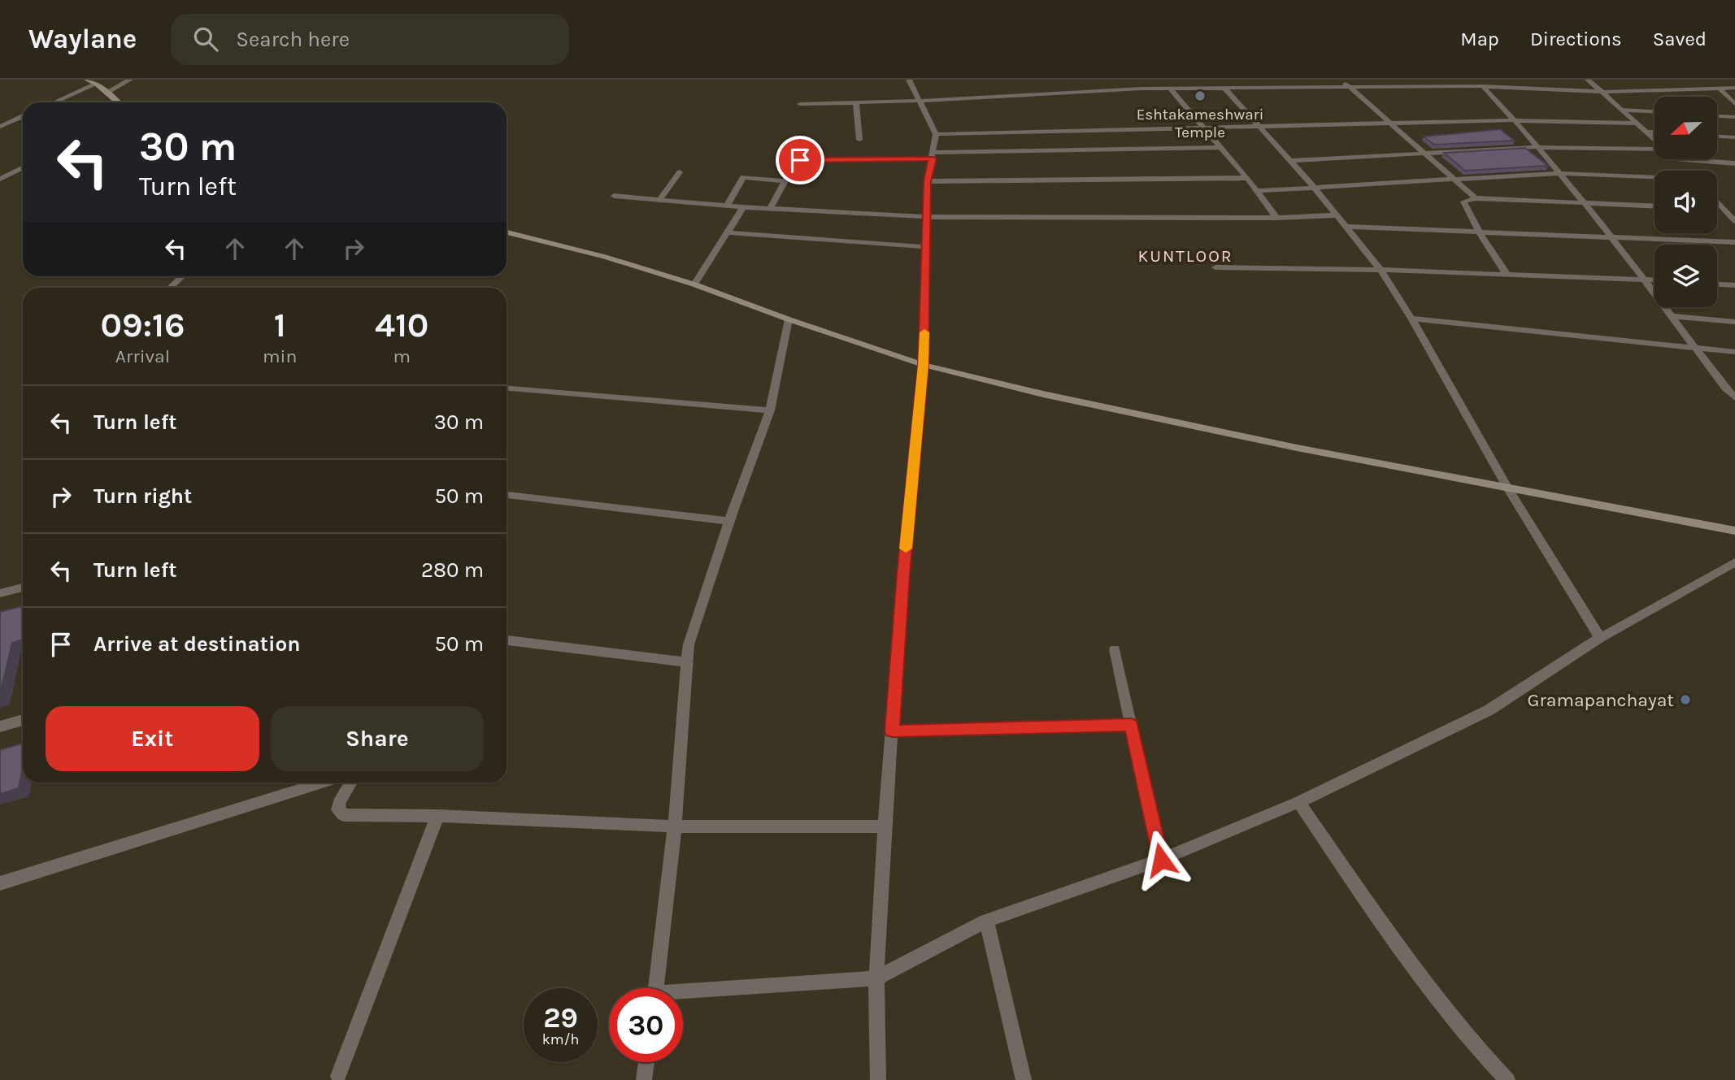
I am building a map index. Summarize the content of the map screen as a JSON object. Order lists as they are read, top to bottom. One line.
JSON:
{"districts":["KUNTLOOR"],"places":["Eshtakameshwari Temple","Gramapanchayat"],"north":"left","page":{"header":"Waylane","search":"Search here","nav":["Map","Directions","Saved"],"turn":["30 m","Turn left"],"eta":["09:16","Arrival","1","min","410","m"],"list":[{"name":"Turn left","value":"30 m"},{"name":"Turn right","value":"50 m"},{"name":"Turn left","value":"280 m"},{"name":"Arrive at destination","value":"50 m"}],"buttons":["Exit","Share"],"speed":"29 km/h","limit":"30"}}
